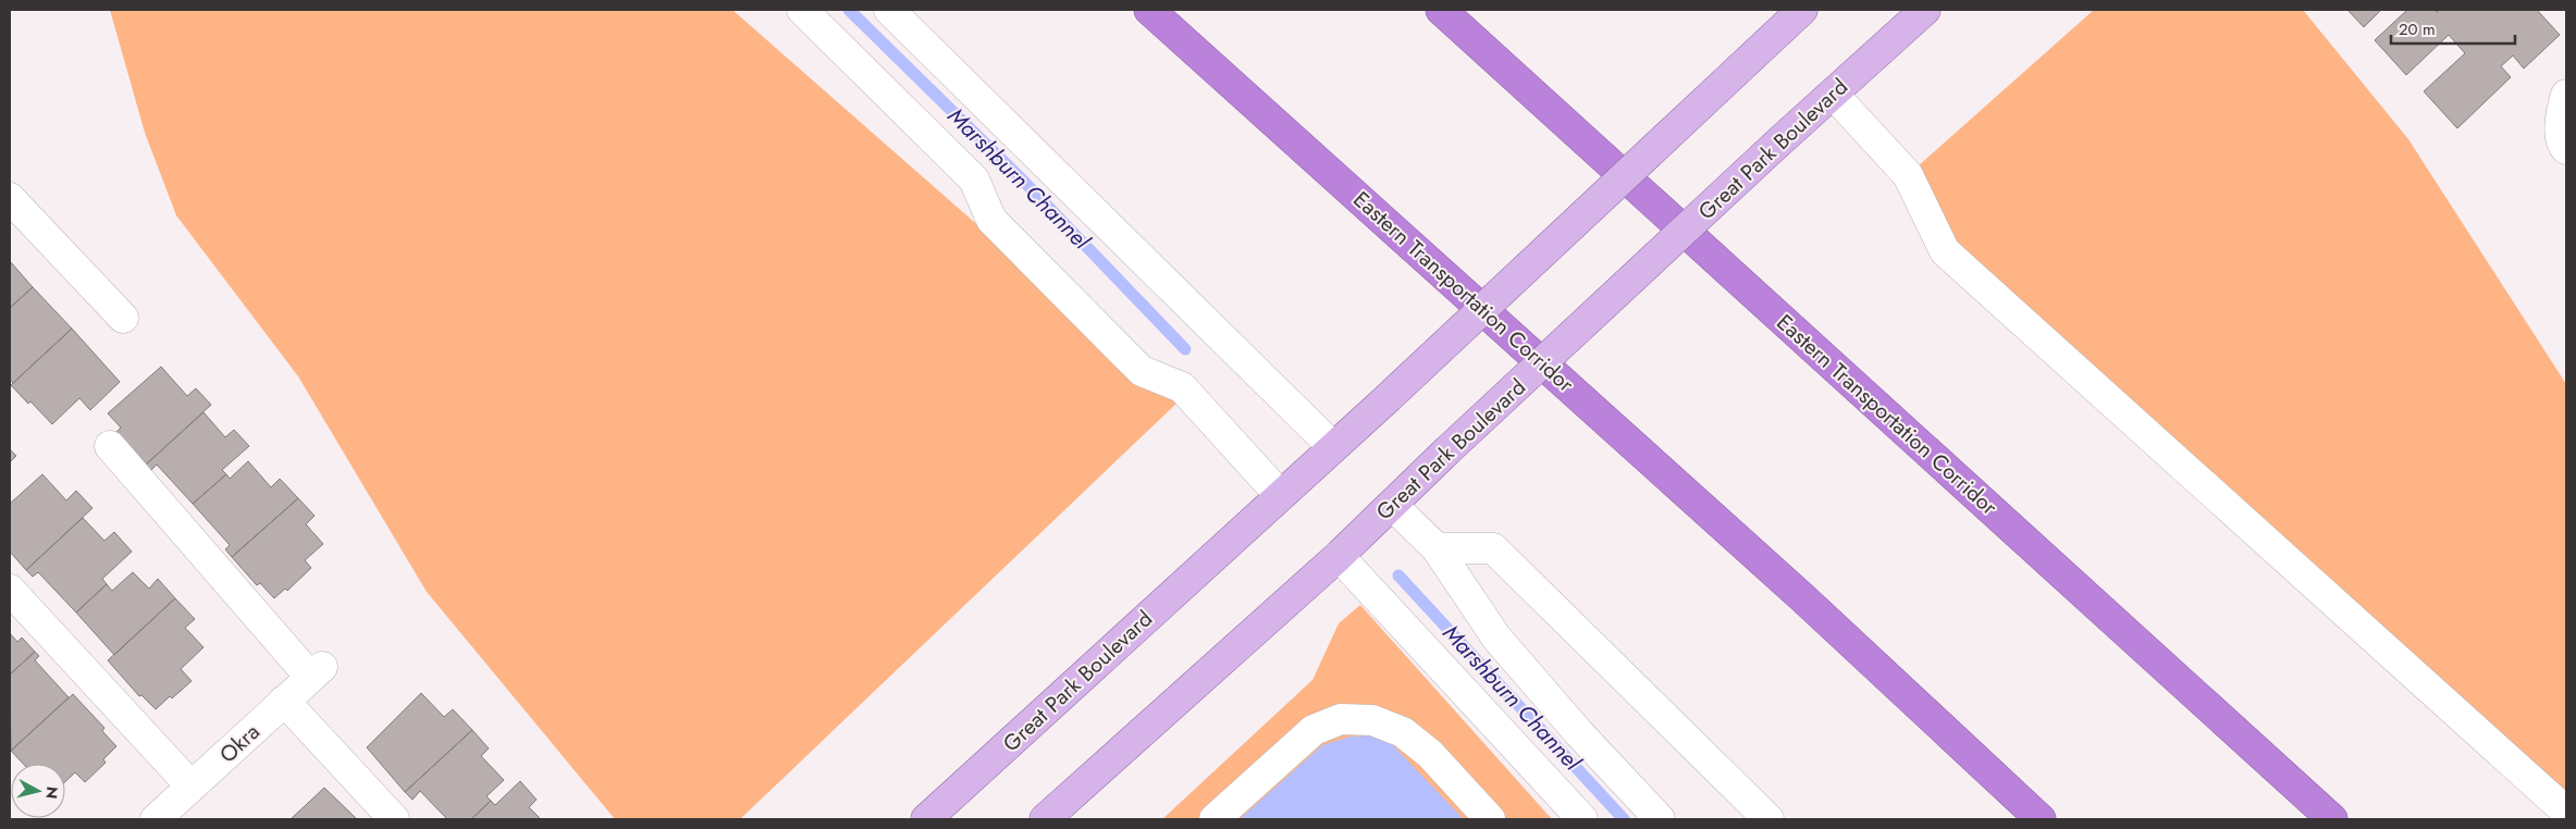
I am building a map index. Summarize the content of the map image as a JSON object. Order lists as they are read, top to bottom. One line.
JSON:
{"streets":{"highway":["Eastern Transportation Corridor"],"main road":["Great Park Boulevard"],"street":["Okra"]},"water":["Marshburn Channel"],"scale_bar":"20 m","north":"right"}
